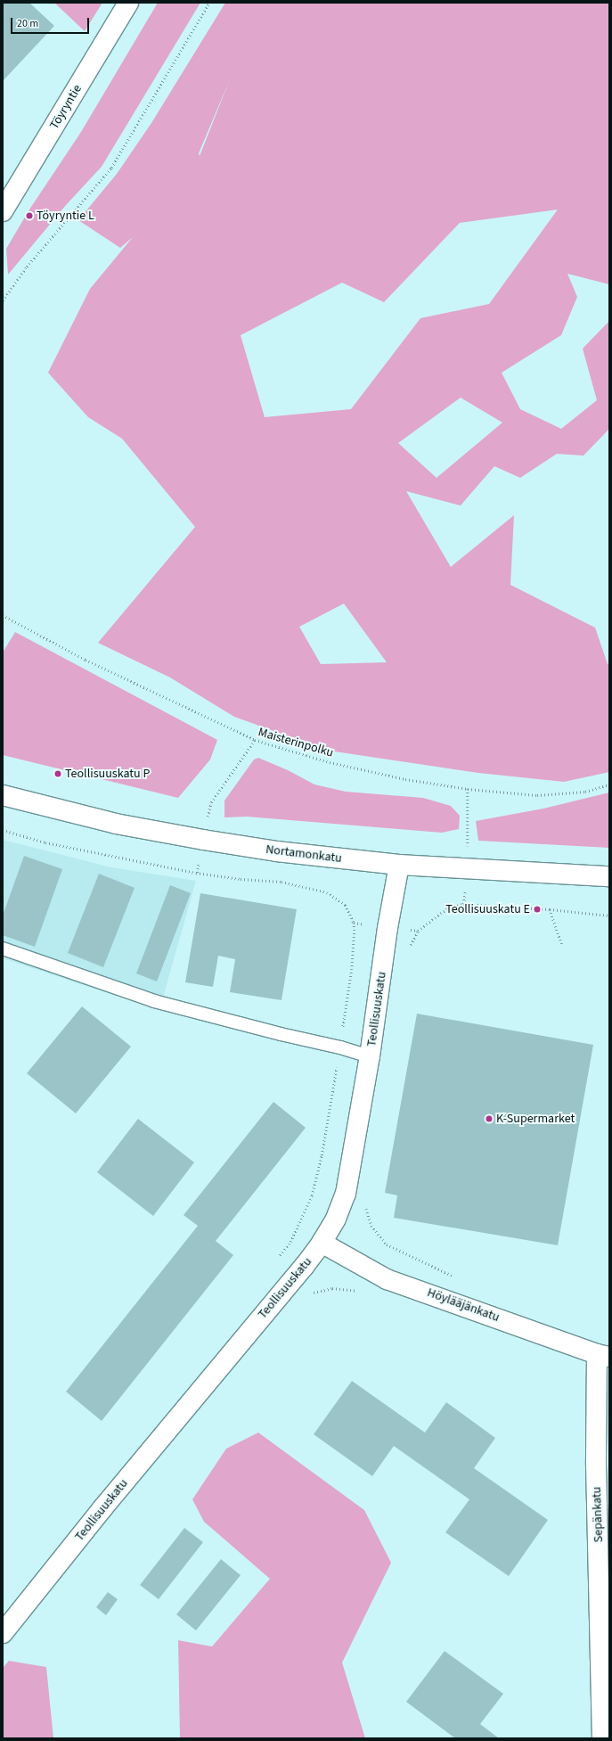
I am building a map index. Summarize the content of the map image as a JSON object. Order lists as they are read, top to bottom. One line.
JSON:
{"streets":{"street":["Töyryntie","Nortamonkatu","Teollisuuskatu","Höylääjänkatu","Sepänkatu"],"path":["Maisterinpolku"]},"crossings":[["Nortamonkatu","Teollisuuskatu"],["Teollisuuskatu","Höylääjänkatu"],["Höylääjänkatu","Sepänkatu"]],"places":["Töyryntie L","Teollisuuskatu P","Teollisuuskatu E","K-Supermarket"],"scale_bar":"20 m"}
